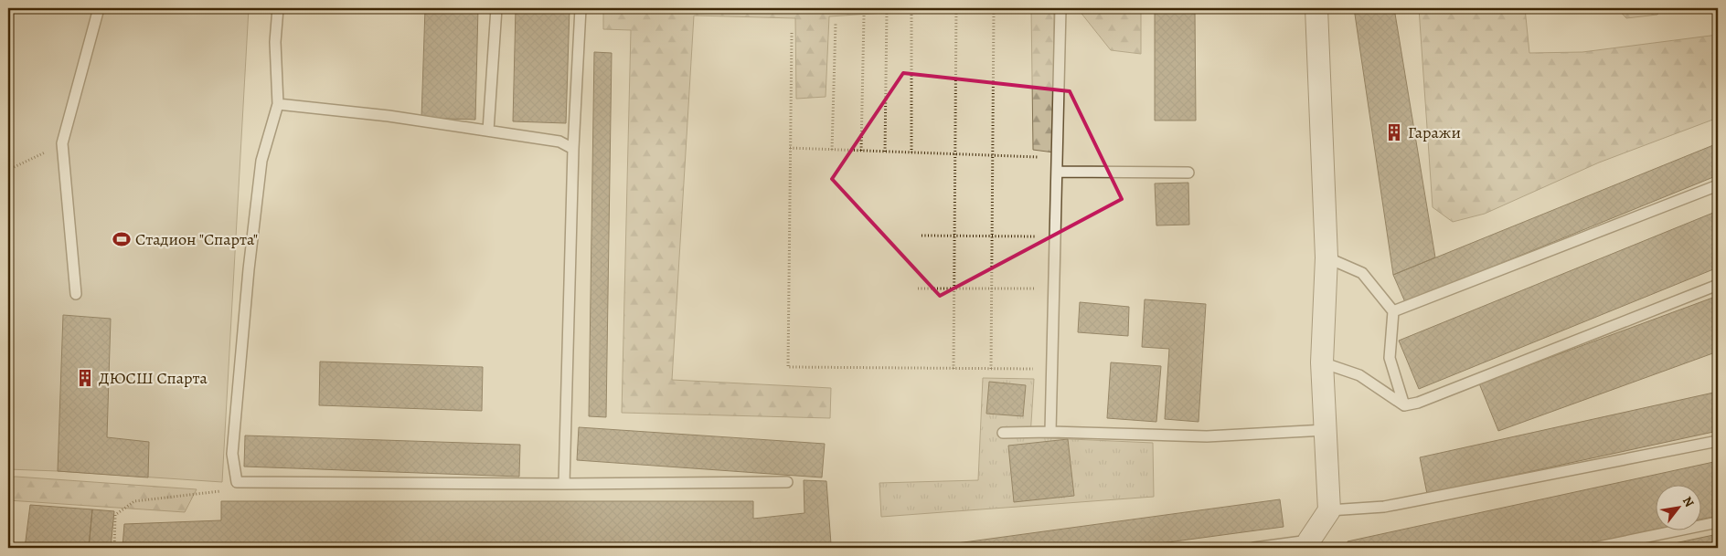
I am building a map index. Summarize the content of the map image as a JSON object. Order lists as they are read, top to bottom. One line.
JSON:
{"places":{"building":["Гаражи","ДЮСШ Спарта"],"sports":["Стадион \"Спарта\""]},"north":"top right"}
